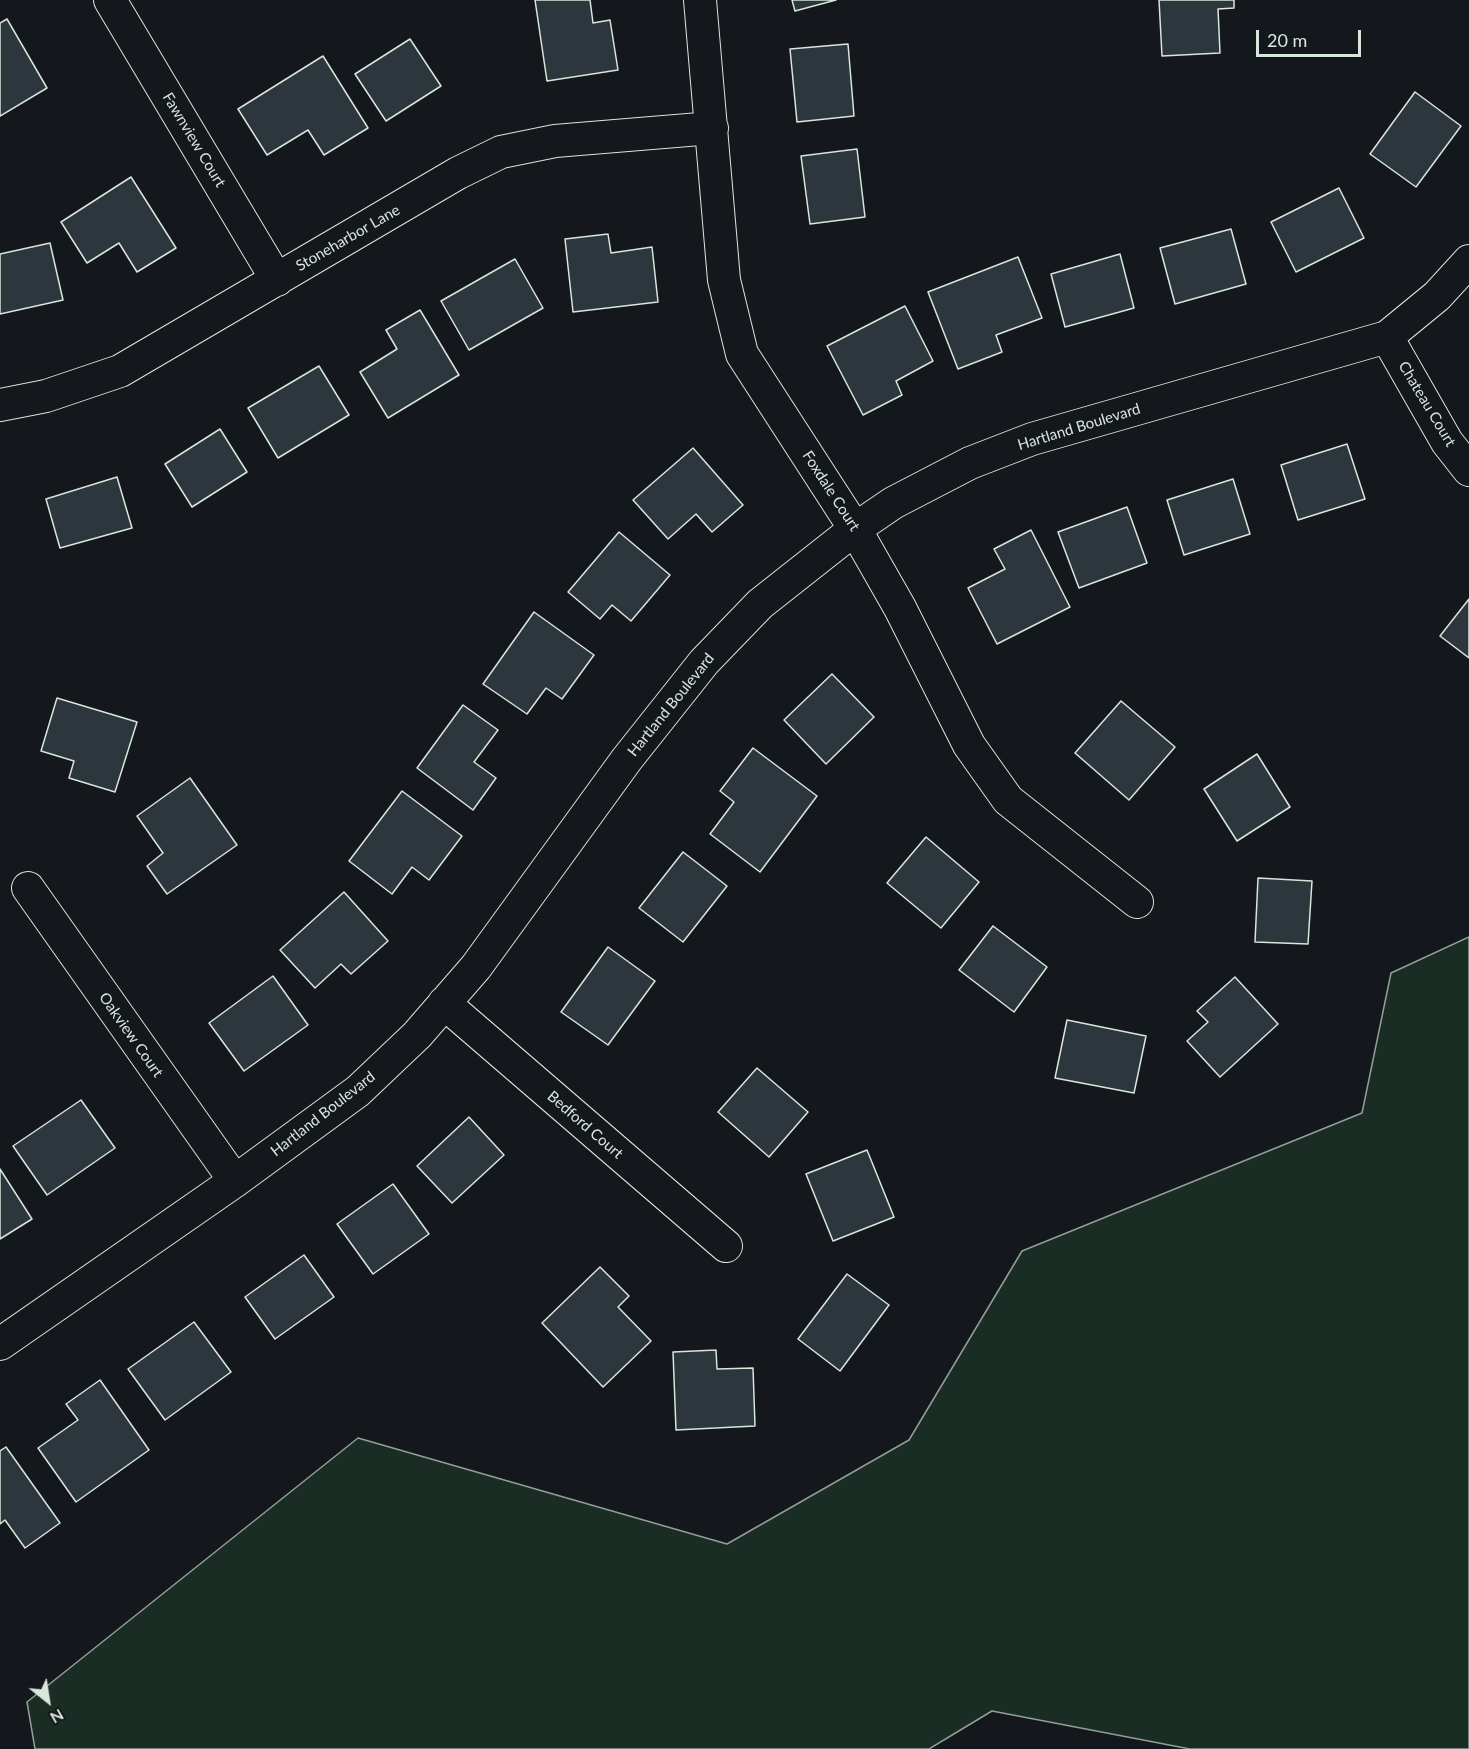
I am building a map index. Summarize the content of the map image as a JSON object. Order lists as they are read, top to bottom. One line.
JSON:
{"streets":{"street":["Fawnview Court","Stoneharbor Lane","Chateau Court","Hartland Boulevard","Foxdale Court","Oakview Court","Bedford Court"]},"crossings":[["Fawnview Court","Stoneharbor Lane"],["Stoneharbor Lane","Foxdale Court"],["Chateau Court","Hartland Boulevard"],["Hartland Boulevard","Foxdale Court"],["Hartland Boulevard","Oakview Court"],["Hartland Boulevard","Bedford Court"]],"scale_bar":"20 m","north":"bottom right"}
